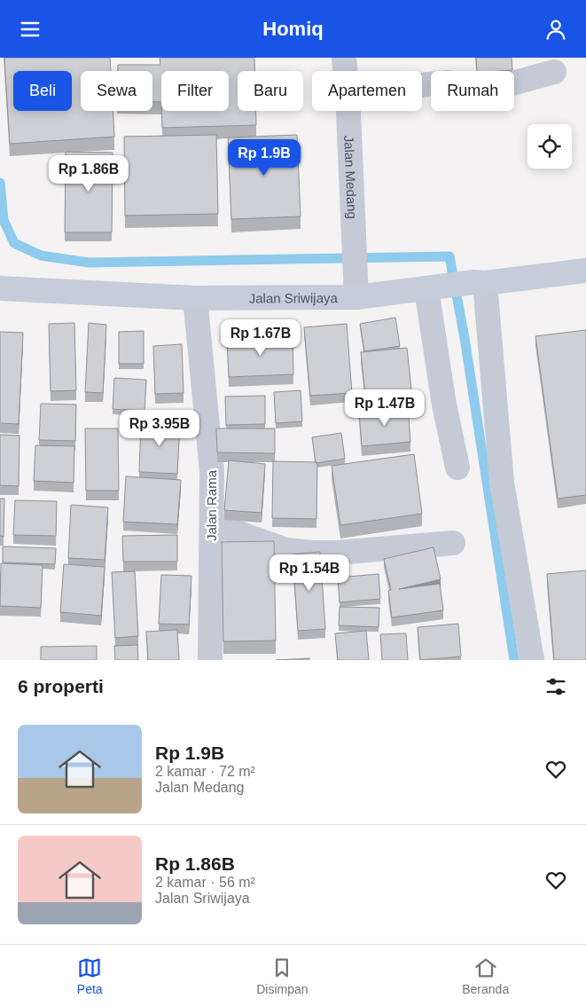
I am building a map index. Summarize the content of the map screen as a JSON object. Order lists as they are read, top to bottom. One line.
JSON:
{"streets":{"main road":["Jalan Sriwijaya"],"street":["Jalan Medang","Jalan Rama"]},"crossings":[["Jalan Medang","Jalan Sriwijaya"],["Jalan Sriwijaya","Jalan Rama"]],"page":{"header":"Homiq","chip":["Beli","Sewa","Filter","Baru","Apartemen","Rumah"],"price":["Rp 1.9B","Rp 1.86B","Rp 1.67B","Rp 1.47B","Rp 3.95B","Rp 1.54B"],"heading":"6 properti","list":[{"name":"Rp 1.9B","note":"2 kamar · 72 m² · Jalan Medang"},{"name":"Rp 1.86B","note":"2 kamar · 56 m² · Jalan Sriwijaya"}],"tabs":["Peta","Disimpan","Beranda"]}}
